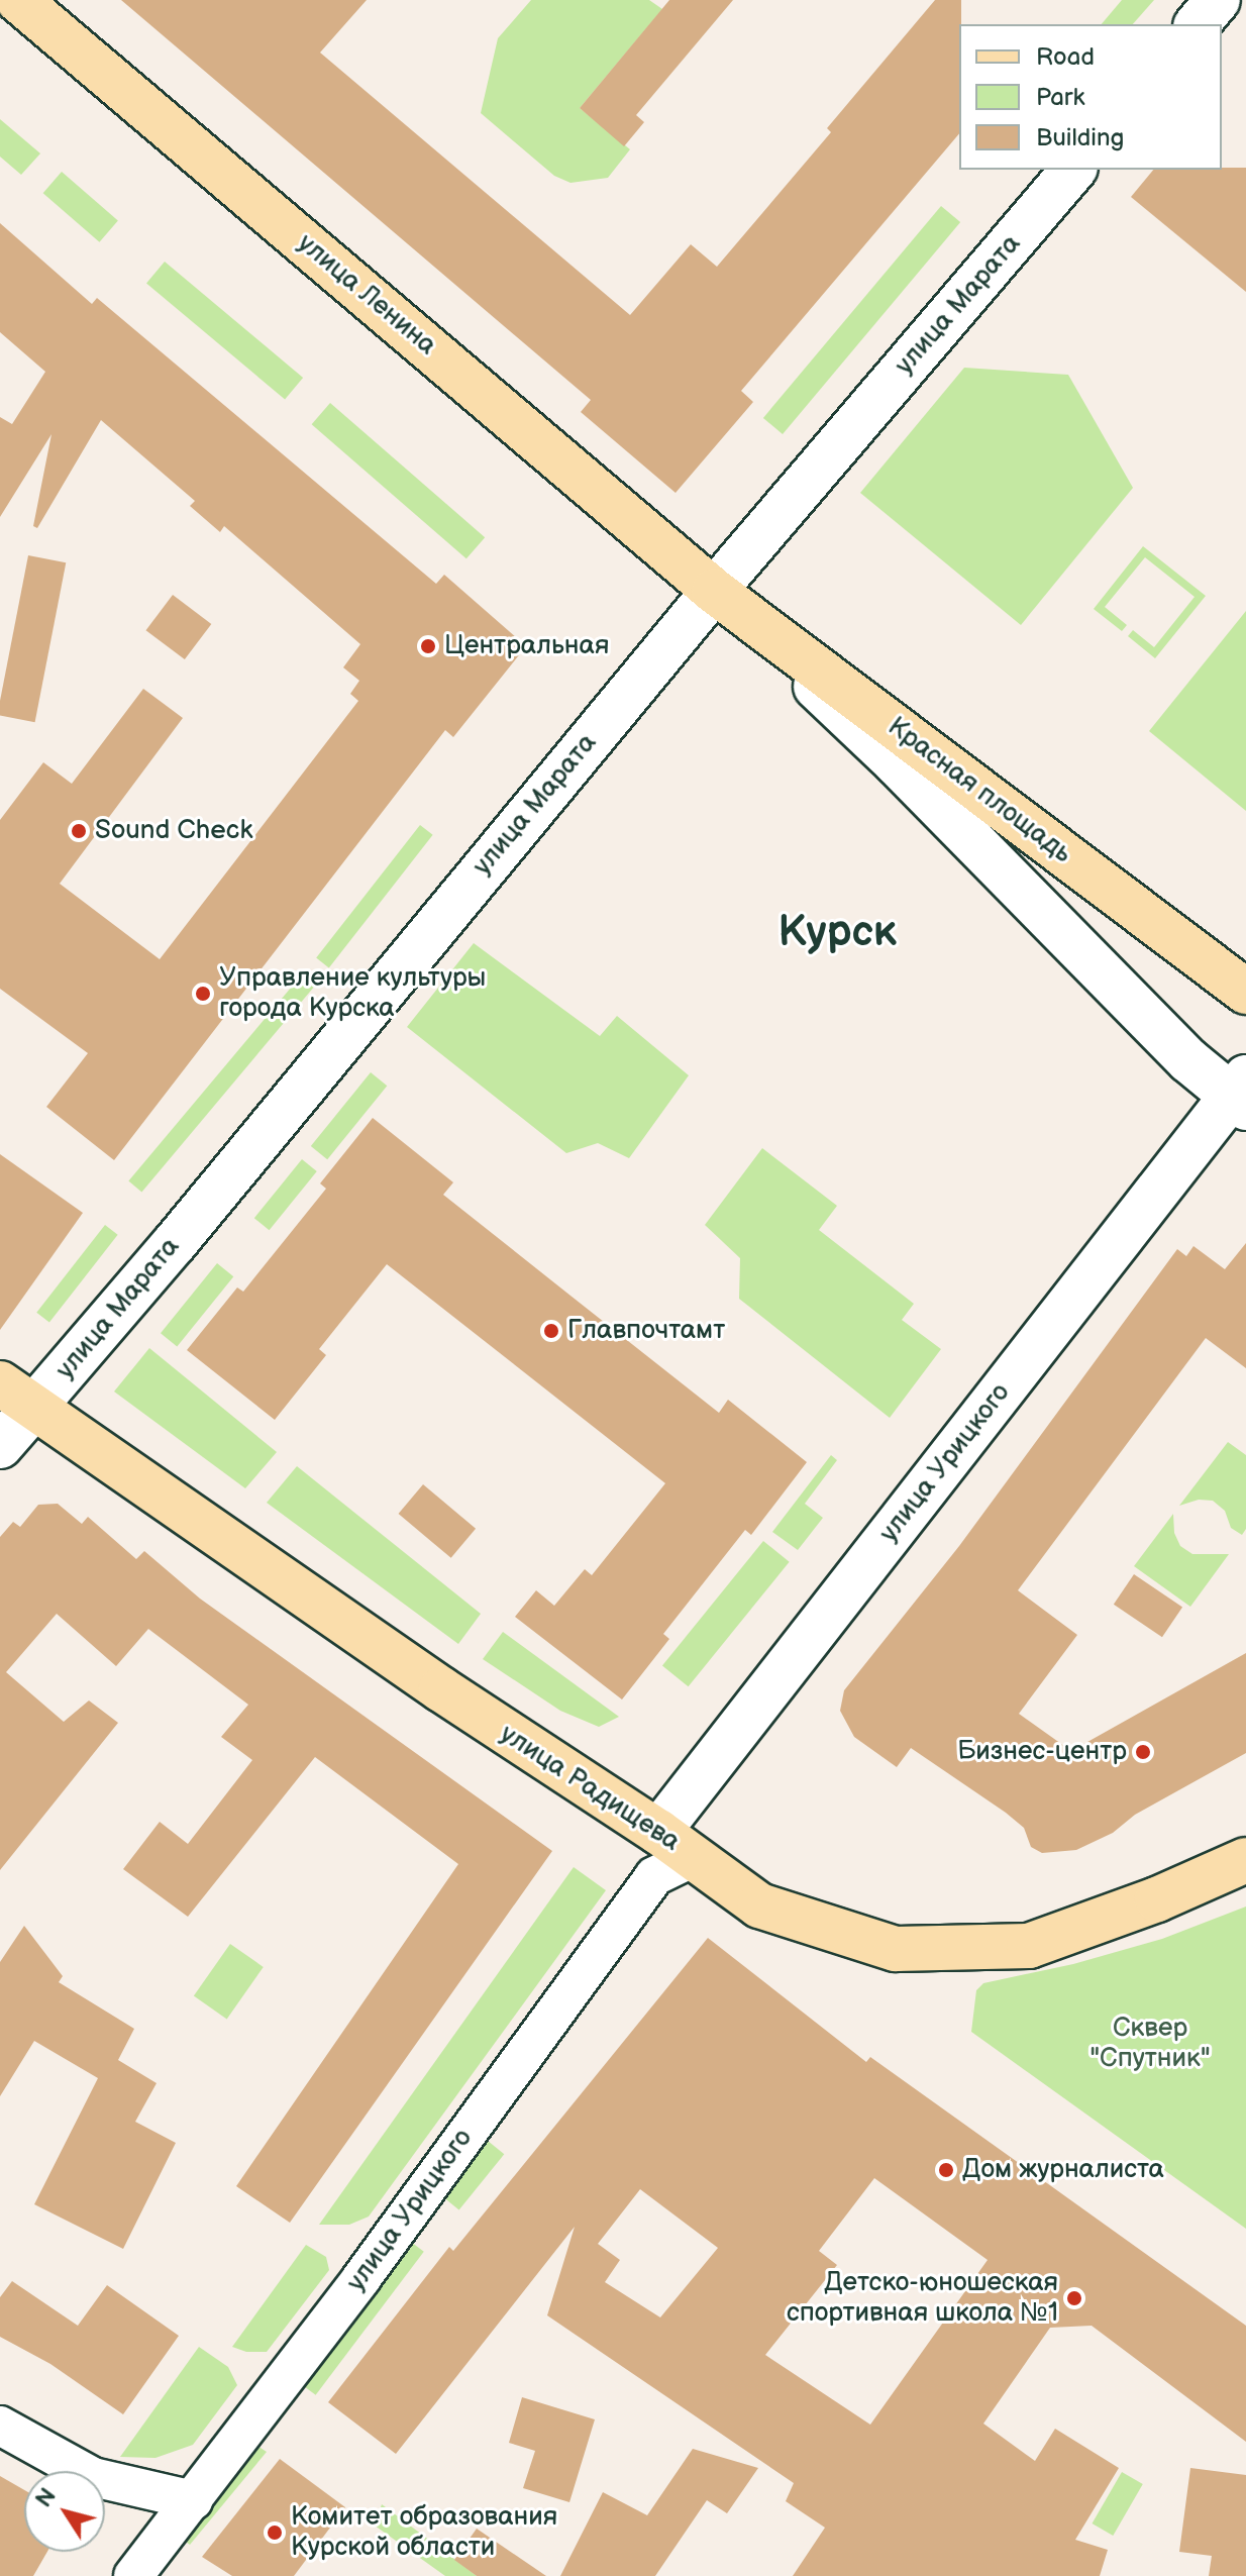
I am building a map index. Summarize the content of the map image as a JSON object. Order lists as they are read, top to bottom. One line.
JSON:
{"streets":{"main road":["улица Ленина","улица Марата","Красная площадь","улица Урицкого","улица Радищева"]},"crossings":[["улица Ленина","улица Марата"],["улица Ленина","Красная площадь"],["улица Марата","Красная площадь"],["улица Марата","улица Радищева"],["улица Урицкого","улица Радищева"]],"districts":["Курск"],"parks":["Сквер \"Спутник\""],"places":["Центральная","Sound Check","Управление культуры города Курска","Главпочтамт","Бизнес-центр","Дом журналиста","Детско-юношеская спортивная школа №1","Комитет образования Курской области"],"legend":["Road","Park","Building"],"north":"top left"}
